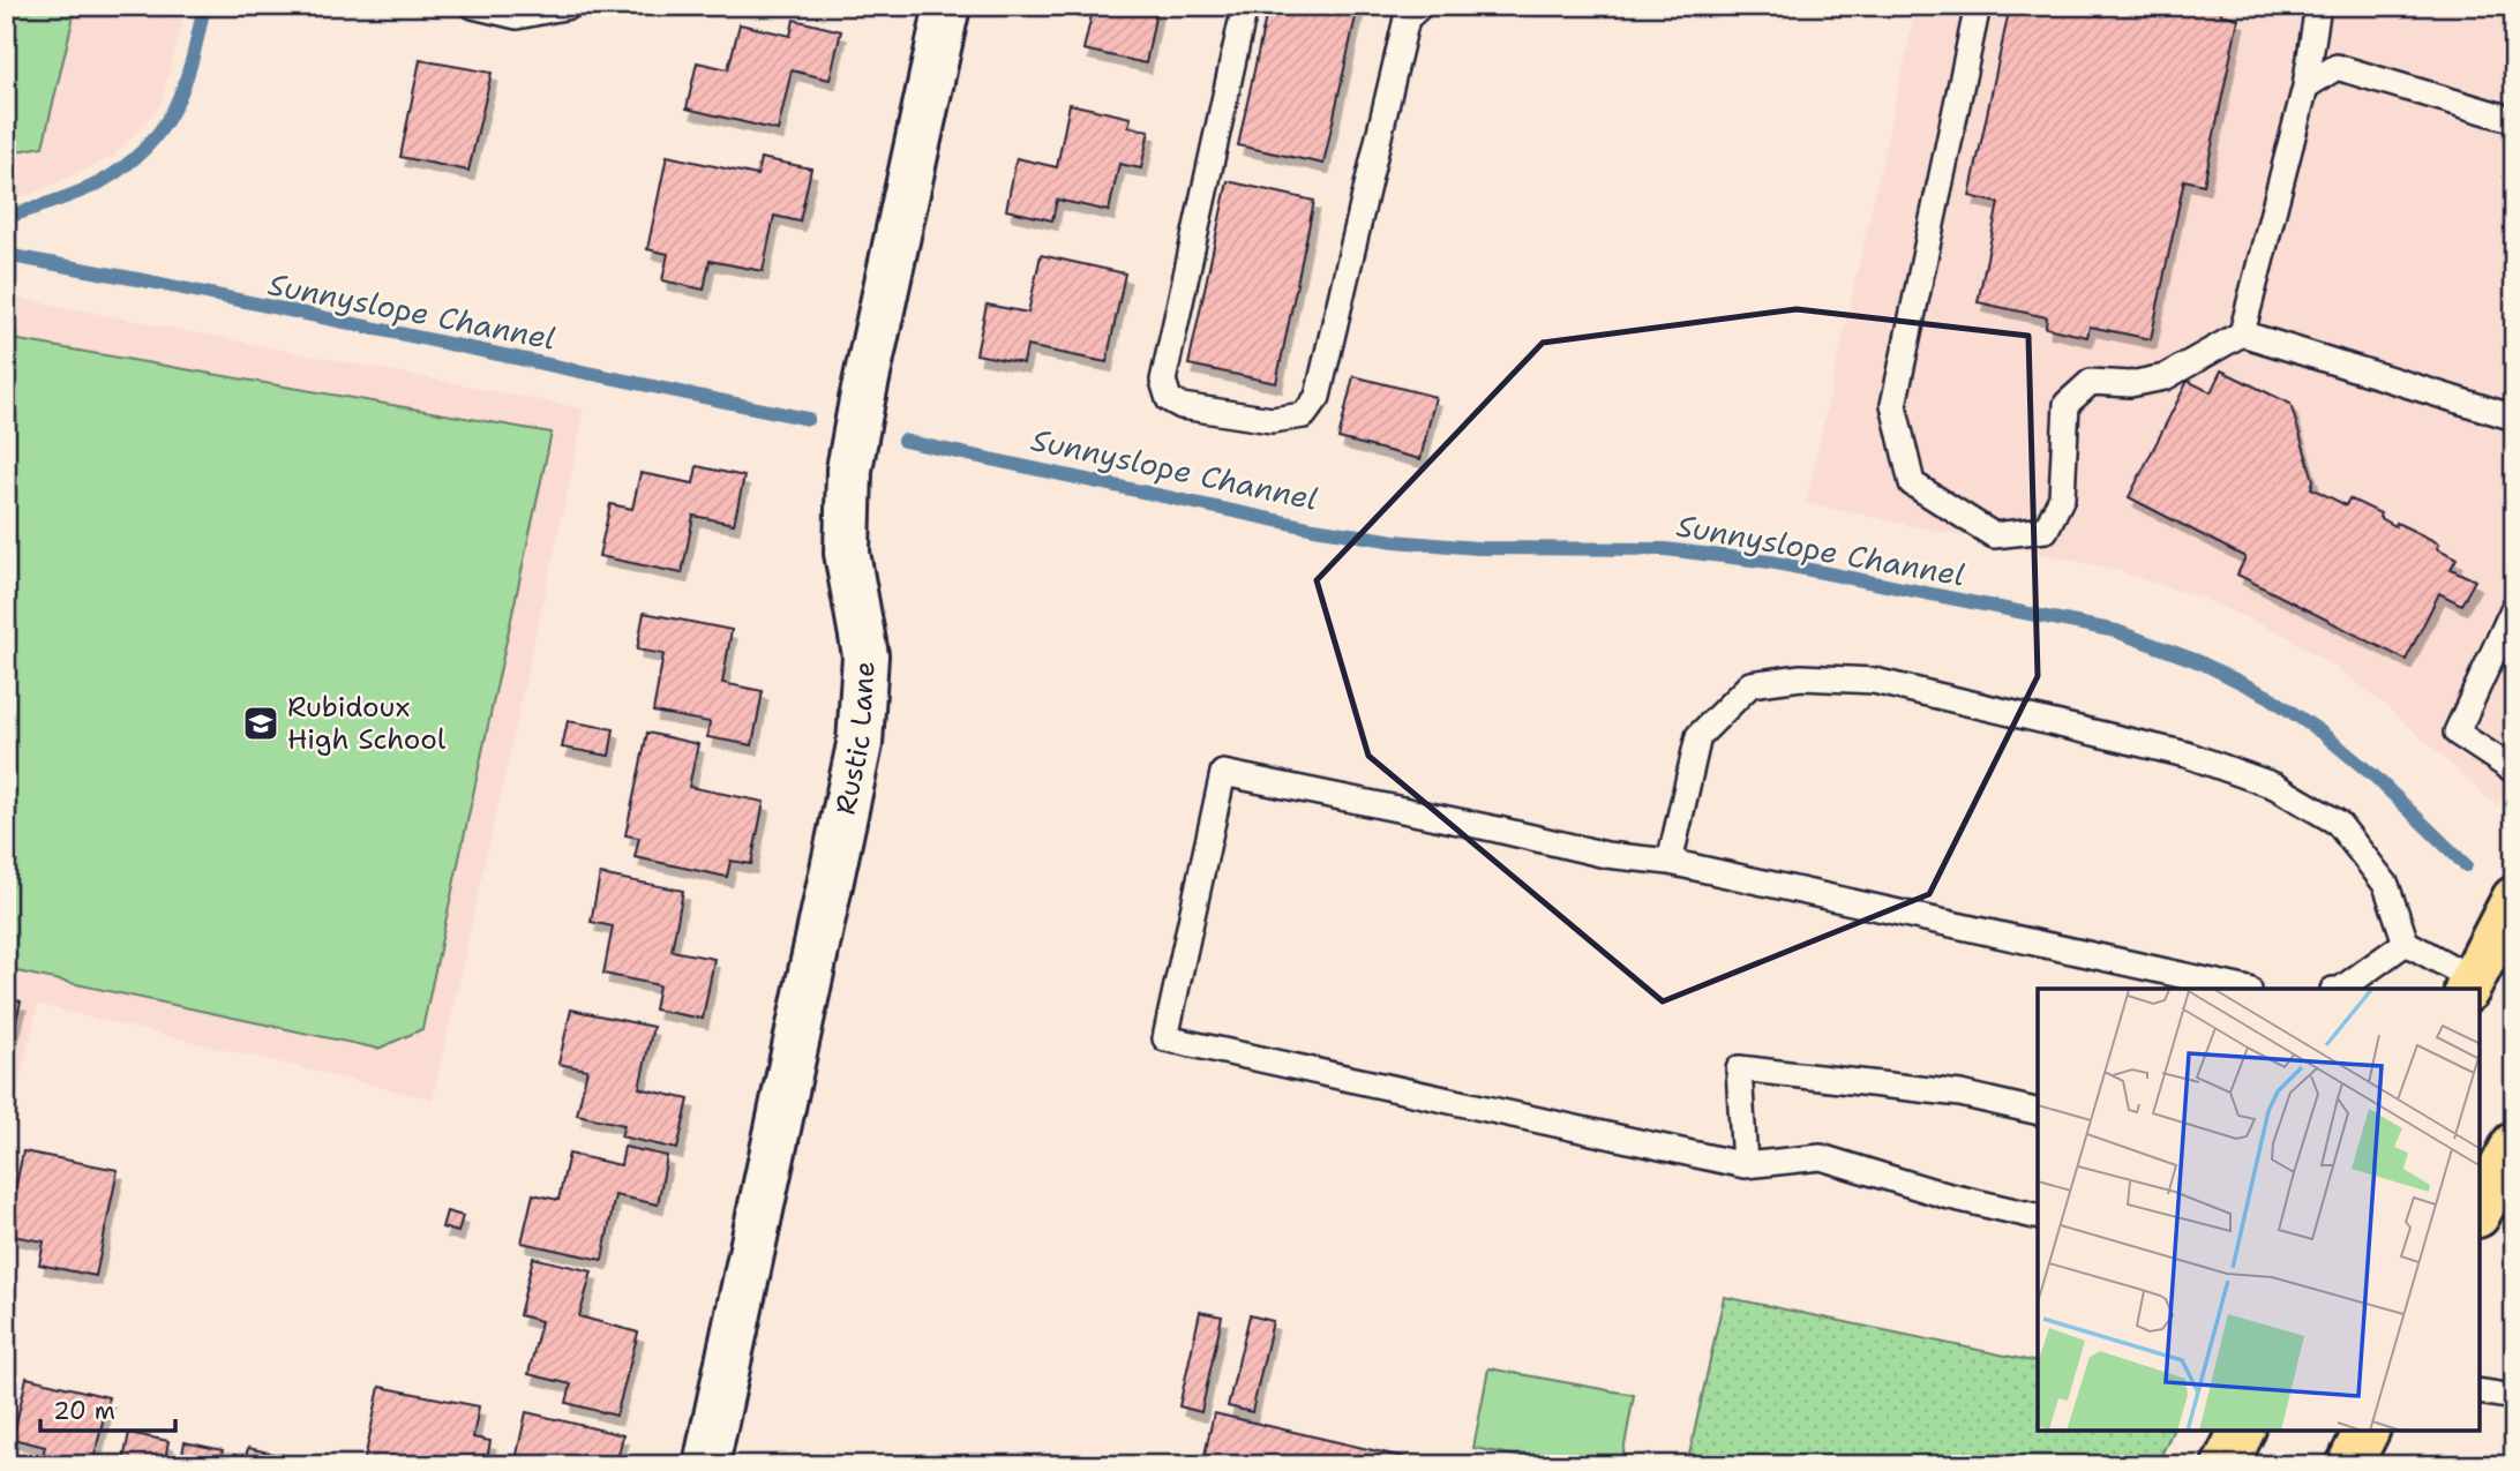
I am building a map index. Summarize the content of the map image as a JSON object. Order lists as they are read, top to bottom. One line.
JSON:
{"streets":{"street":["Rustic Lane"]},"water":["Sunnyslope Channel"],"places":{"school or university":["Rubidoux High School"]},"scale_bar":"20 m"}
